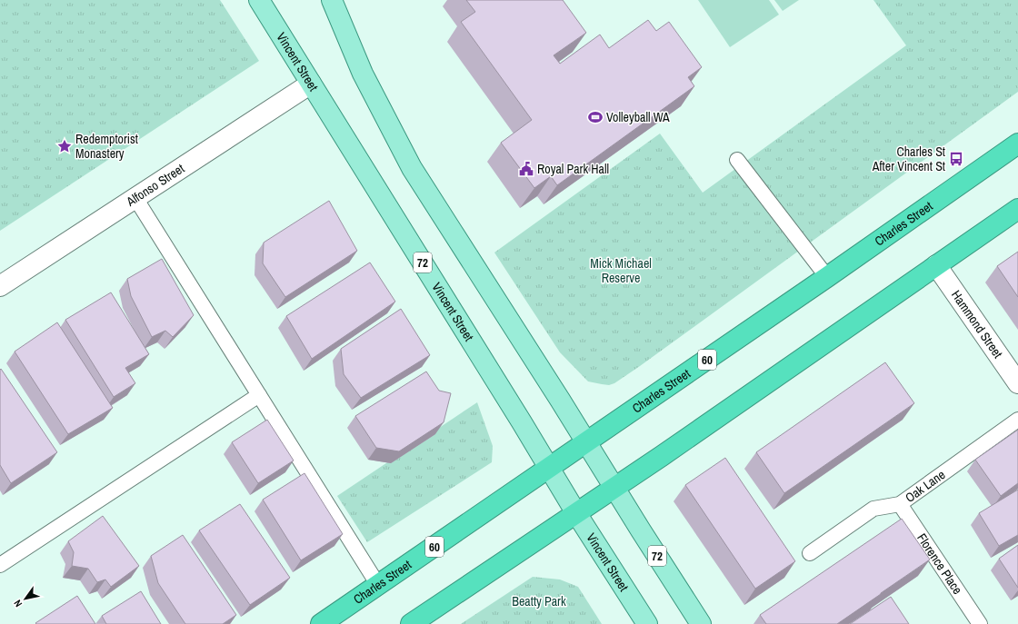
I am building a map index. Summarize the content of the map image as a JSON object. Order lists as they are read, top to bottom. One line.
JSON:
{"streets":{"highway":["Charles Street","60"],"main road":["Vincent Street","72"],"street":["Alfonso Street","Hammond Street"],"lane":["Oak Lane","Florence Place"]},"crossings":[["Vincent Street","Alfonso Street"],["Vincent Street","Charles Street"],["Charles Street","72"],["Oak Lane","Florence Place"]],"parks":["Mick Michael Reserve","Beatty Park"],"places":{"sports":["Volleyball WA"],"place":["Redemptorist Monastery"],"bus stop":["Charles St After Vincent St"],"public building":["Royal Park Hall"]},"north":"bottom left"}
